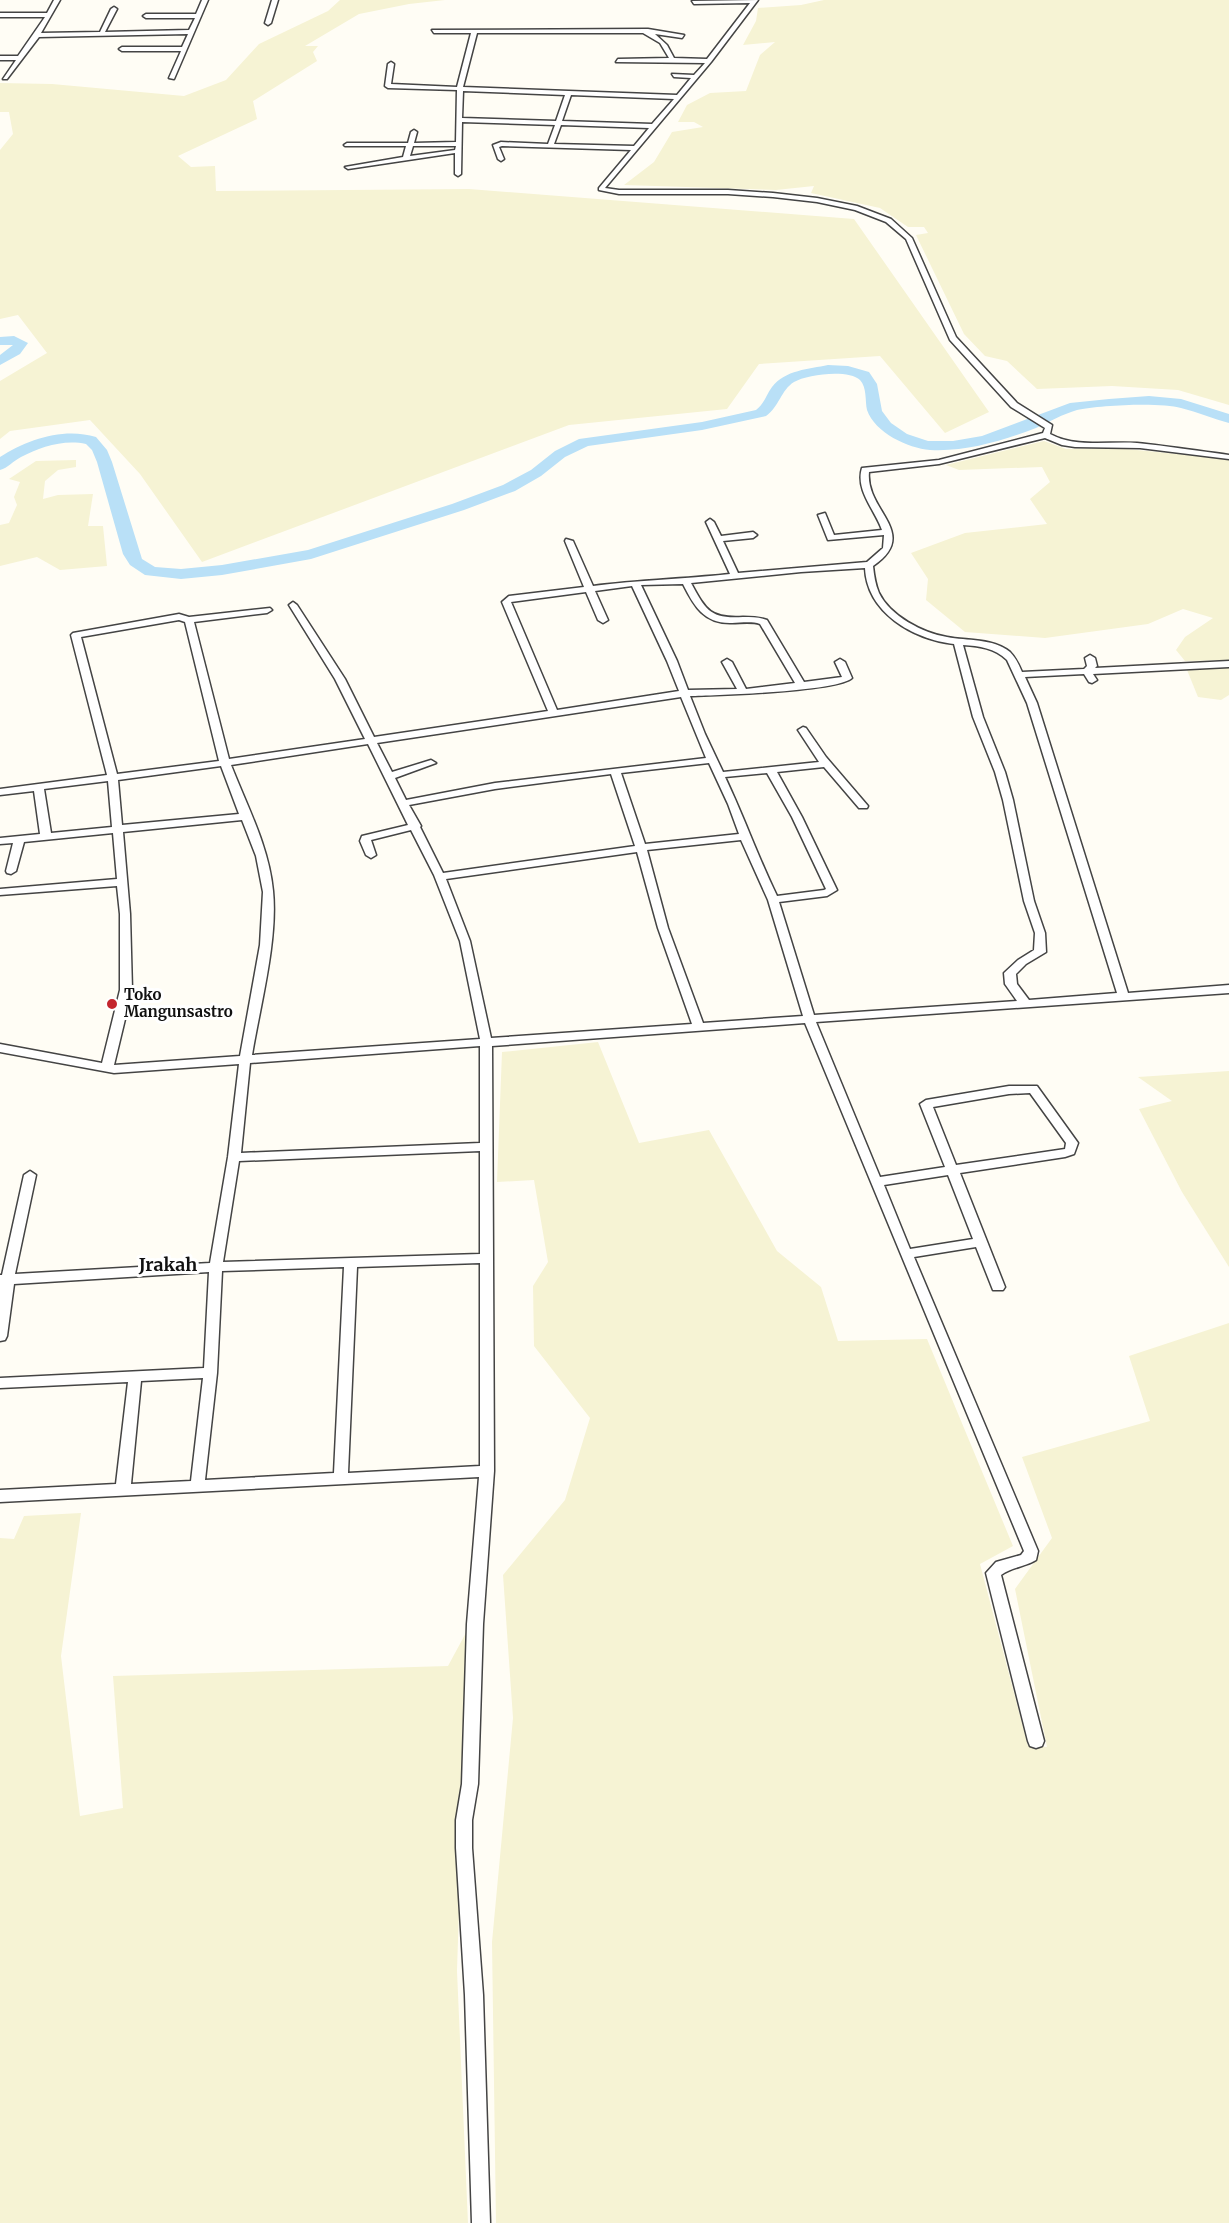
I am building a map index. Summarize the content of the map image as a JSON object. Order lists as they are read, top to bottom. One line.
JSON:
{"districts":["Jrakah"],"places":["Toko Mangunsastro"]}
